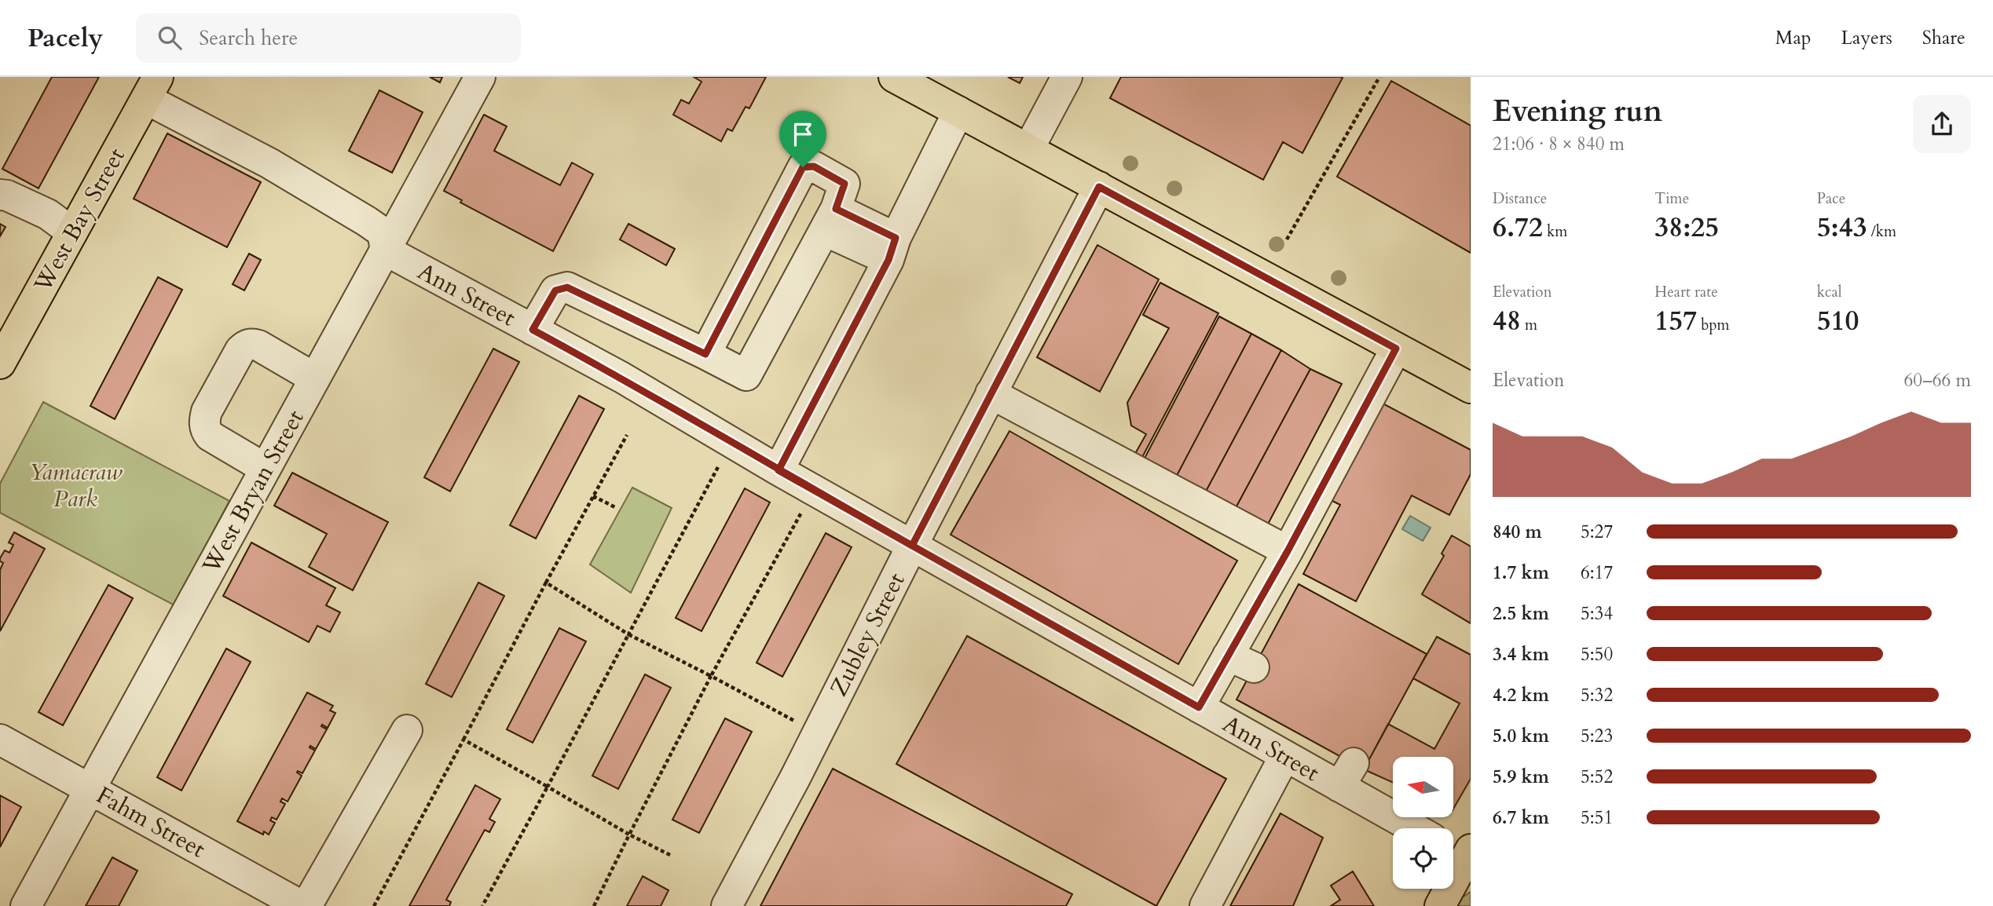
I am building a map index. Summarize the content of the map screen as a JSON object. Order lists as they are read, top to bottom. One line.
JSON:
{"streets":{"main road":["West Bay Street"],"street":["Ann Street","West Bryan Street","Zubley Street","Fahm Street"]},"crossings":[["Ann Street","West Bryan Street"],["Ann Street","Zubley Street"],["West Bryan Street","Fahm Street"]],"parks":["Yamacraw Park"],"north":"left","page":{"header":"Pacely","search":"Search here","nav":["Map","Layers","Share"],"heading":["Evening run","21:06 · 8 × 840 m"],"stats":[["Distance","6.72 km"],["Time","38:25"],["Pace","5:43 /km"],["Elevation","48 m"],["Heart rate","157 bpm"],["kcal","510"]],"chart":["Elevation","60–66 m"],"list":[{"name":"840 m","note":"5:27"},{"name":"1.7 km","note":"6:17"},{"name":"2.5 km","note":"5:34"},{"name":"3.4 km","note":"5:50"},{"name":"4.2 km","note":"5:32"},{"name":"5.0 km","note":"5:23"},{"name":"5.9 km","note":"5:52"},{"name":"6.7 km","note":"5:51"}]}}
